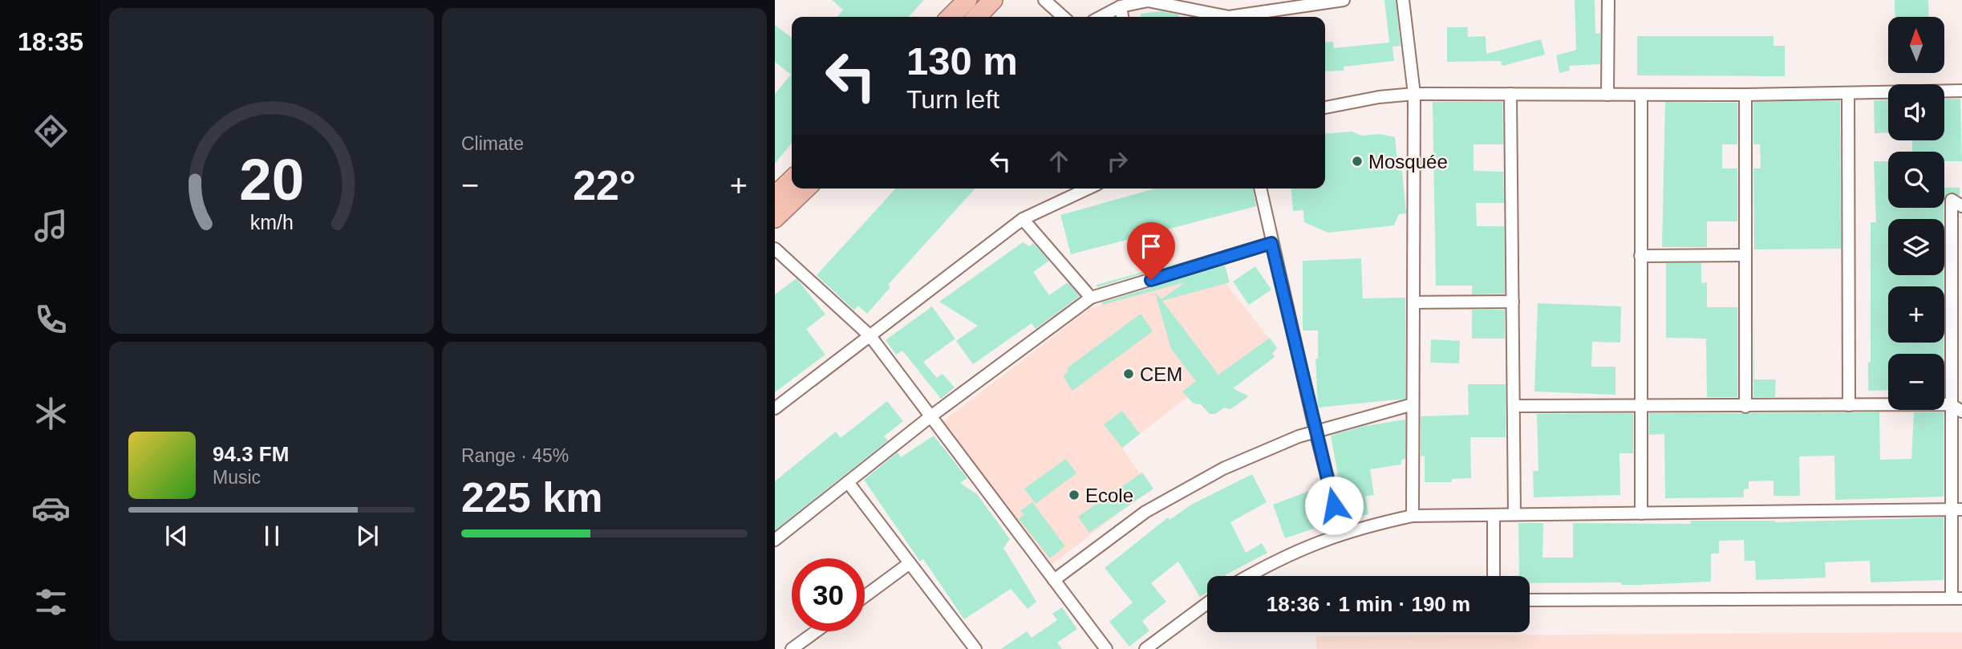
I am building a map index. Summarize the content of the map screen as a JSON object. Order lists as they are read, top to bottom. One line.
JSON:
{"places":["Mosquée","CEM","Ecole"],"north":"top","page":{"tabs":"18:35","tile":["Climate",["Range · 45%","225 km"]],"map_buttons":["+","−"],"turn":["130 m","Turn left"],"heat":["−","22°","+"],"song":["94.3 FM","Music"],"limit":"30","trip":"18:36 · 1 min · 190 m","gauge":["20","km/h"]}}
